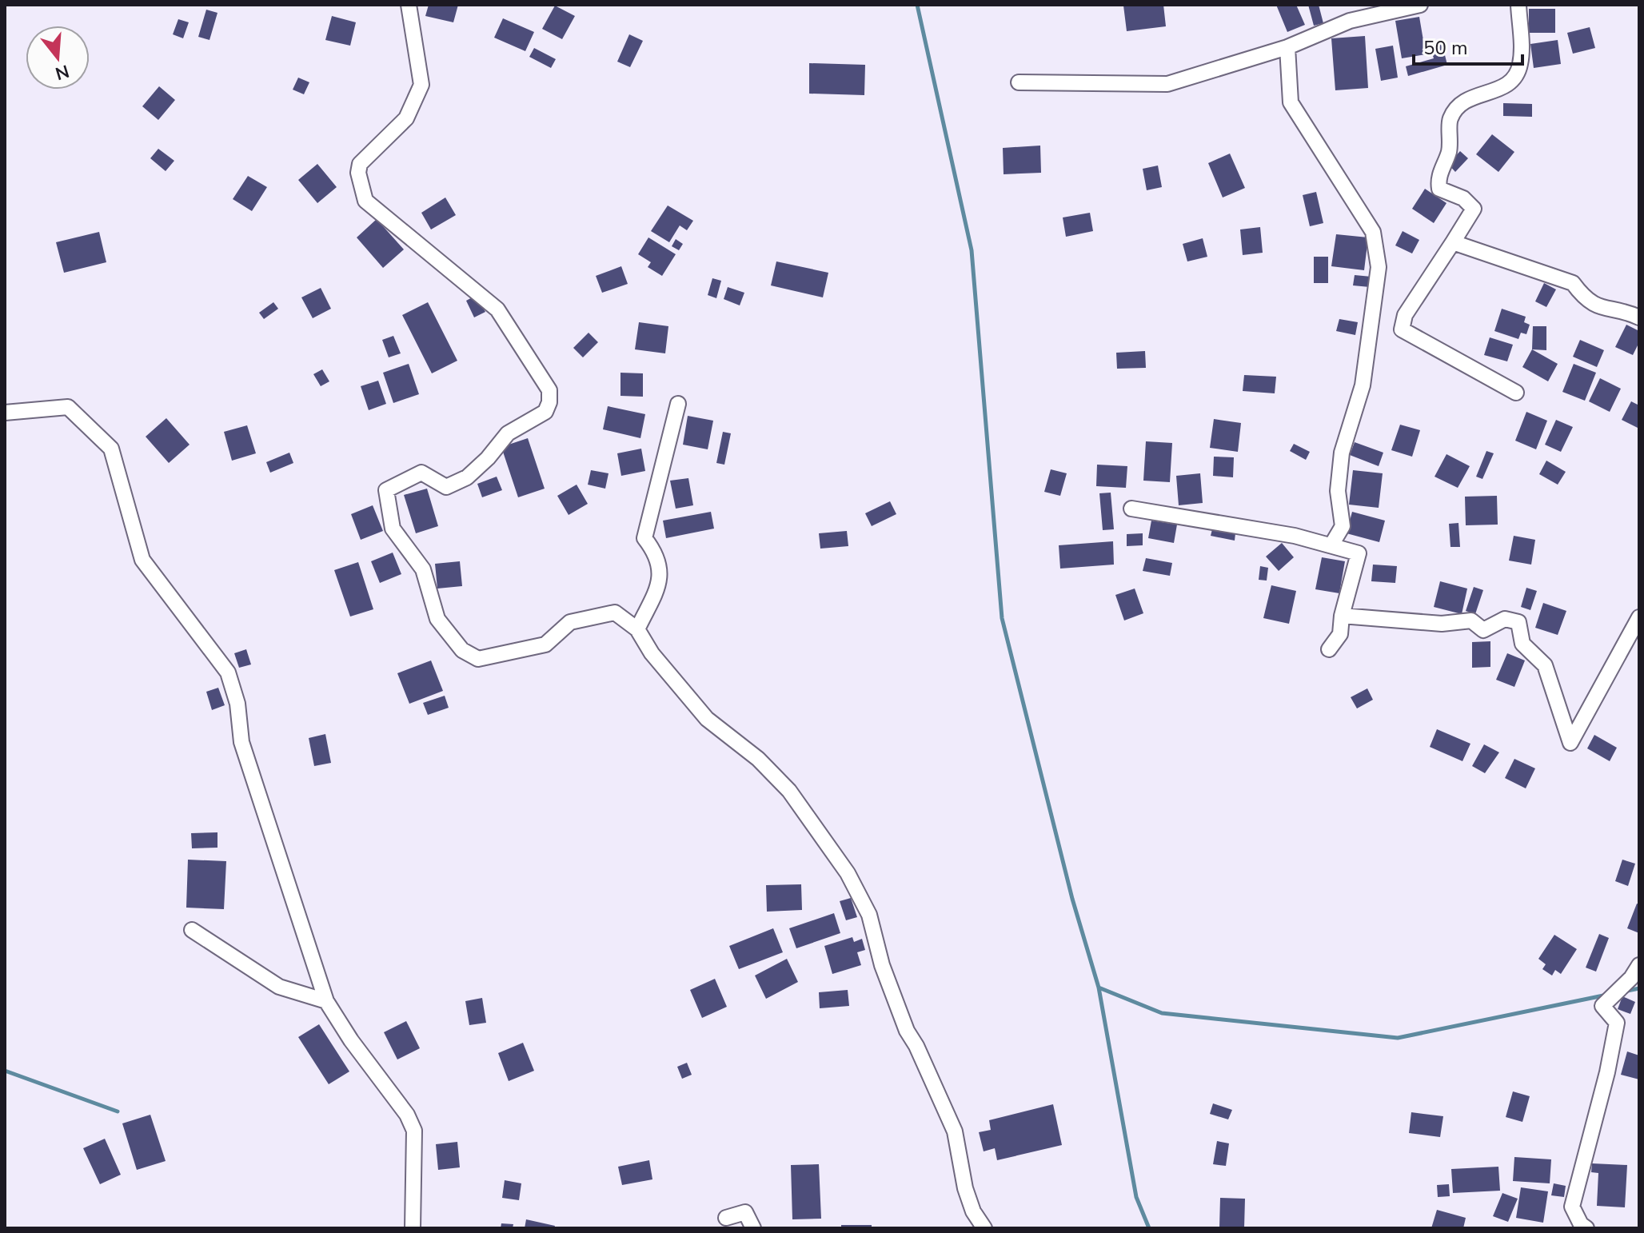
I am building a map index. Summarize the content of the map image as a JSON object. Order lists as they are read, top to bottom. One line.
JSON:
{"scale_bar":"50 m","north":"bottom"}
